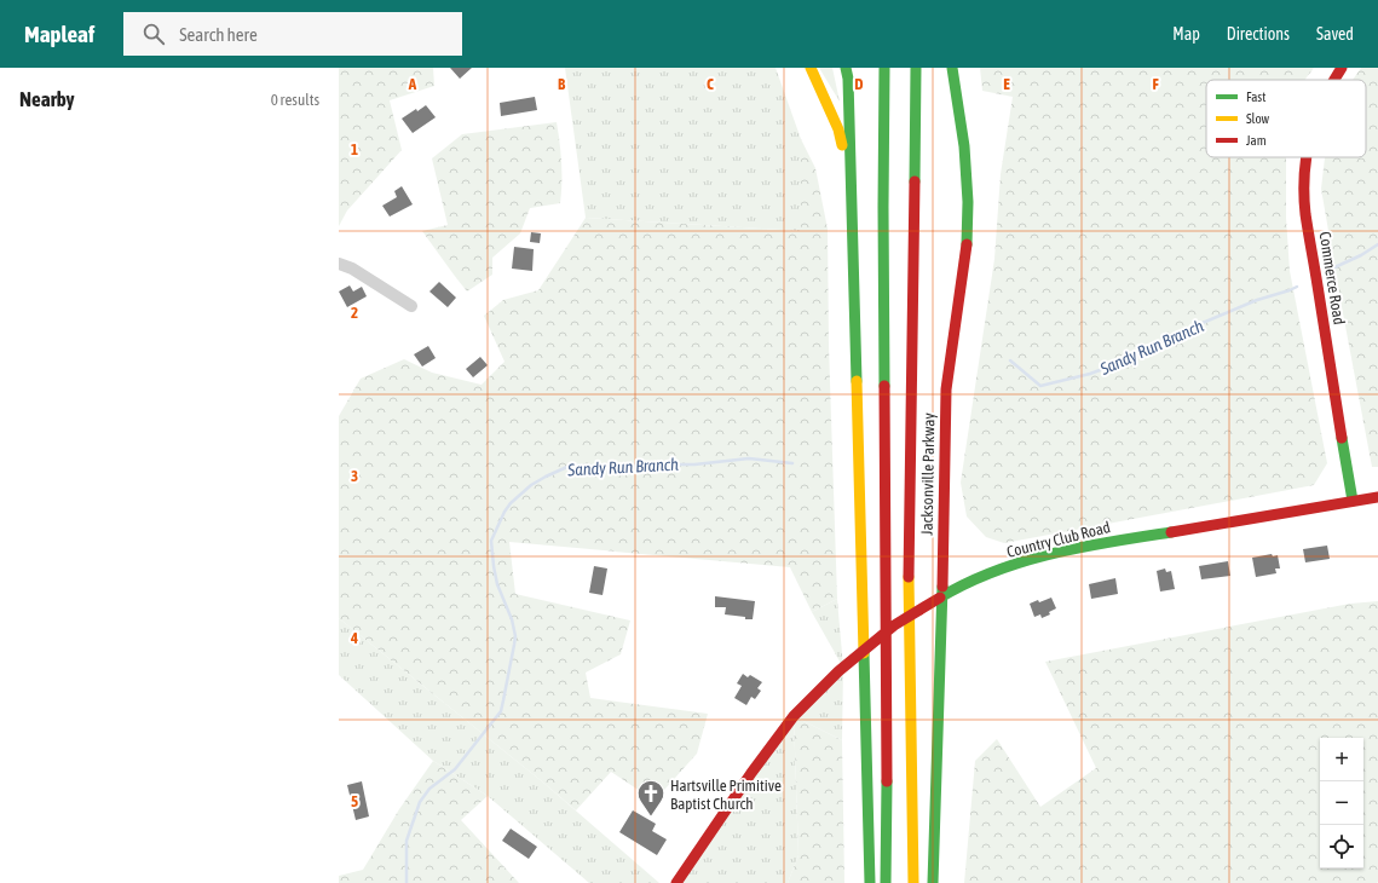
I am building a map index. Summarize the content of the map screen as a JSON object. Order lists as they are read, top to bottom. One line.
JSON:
{"streets":{"main road":["Commerce Road","Jacksonville Parkway","Country Club Road"]},"crossings":[["Commerce Road","Country Club Road"]],"water":["Sandy Run Branch"],"places":{"church":["Hartsville Primitive Baptist Church"]},"legend":["Fast","Slow","Jam"],"page":{"header":"Mapleaf","search":"Search here","nav":["Map","Directions","Saved"],"heading":["Nearby","0 results"],"map_buttons":["+","−"]},"grid":{"columns":["A","B","C","D","E","F"],"rows":["1","2","3","4","5"]}}
